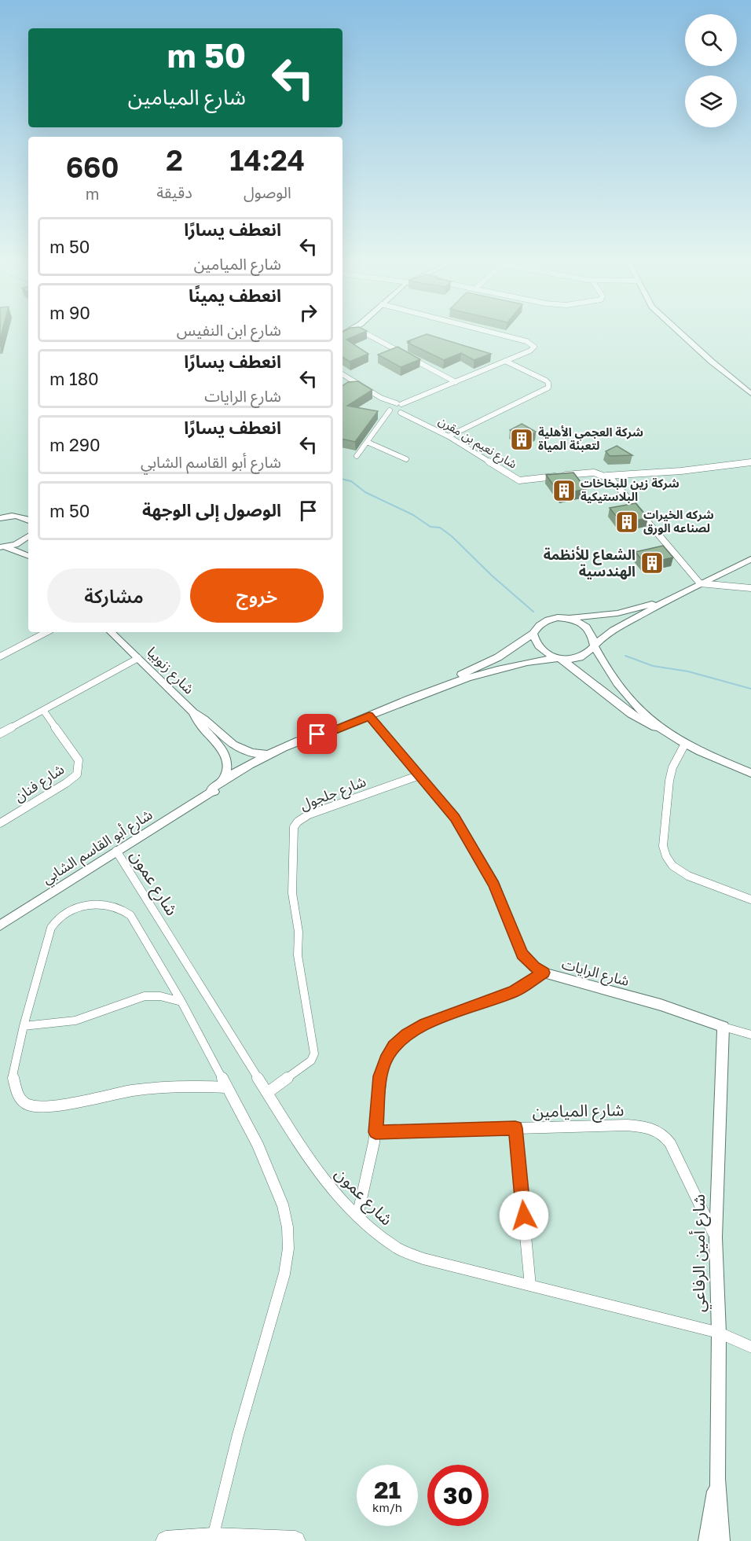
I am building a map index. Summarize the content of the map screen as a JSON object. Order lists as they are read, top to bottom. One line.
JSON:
{"streets":{"street":["شارع نعيم بن مقرن","شارع زنوبيا","شارع فنان","شارع جلجول","شارع أبو القاسم الشابي","شارع عمون","شارع الرايات","شارع الميامين","شارع أمين الرفاعي"]},"crossings":[["شارع زنوبيا","شارع أبو القاسم الشابي"],["شارع جلجول","شارع عمون"],["شارع جلجول","شارع الرايات"],["شارع أبو القاسم الشابي","شارع عمون"],["شارع أبو القاسم الشابي","شارع الرايات"],["شارع عمون","شارع أمين الرفاعي"],["شارع الرايات","شارع أمين الرفاعي"],["شارع الميامين","شارع أمين الرفاعي"]],"places":{"building":["شركة العجمي الأهلية لتعبئة المياة","شركة زين للبخاخات البلاستيكية","شركه الخيرات لصناعه الورق","الشعاع للأنظمة الهندسية"]},"page":{"turn":["50 m","شارع الميامين"],"eta":["14:24","الوصول","2","دقيقة","660","m"],"list":[{"name":"انعطف يسارًا","note":"شارع الميامين","value":"50 m"},{"name":"انعطف يمينًا","note":"شارع ابن النفيس","value":"90 m"},{"name":"انعطف يسارًا","note":"شارع الرايات","value":"180 m"},{"name":"انعطف يسارًا","note":"شارع أبو القاسم الشابي","value":"290 m"},{"name":"الوصول إلى الوجهة","value":"50 m"}],"buttons":["خروج","مشاركة"],"speed":"21 km/h","limit":"30"}}
